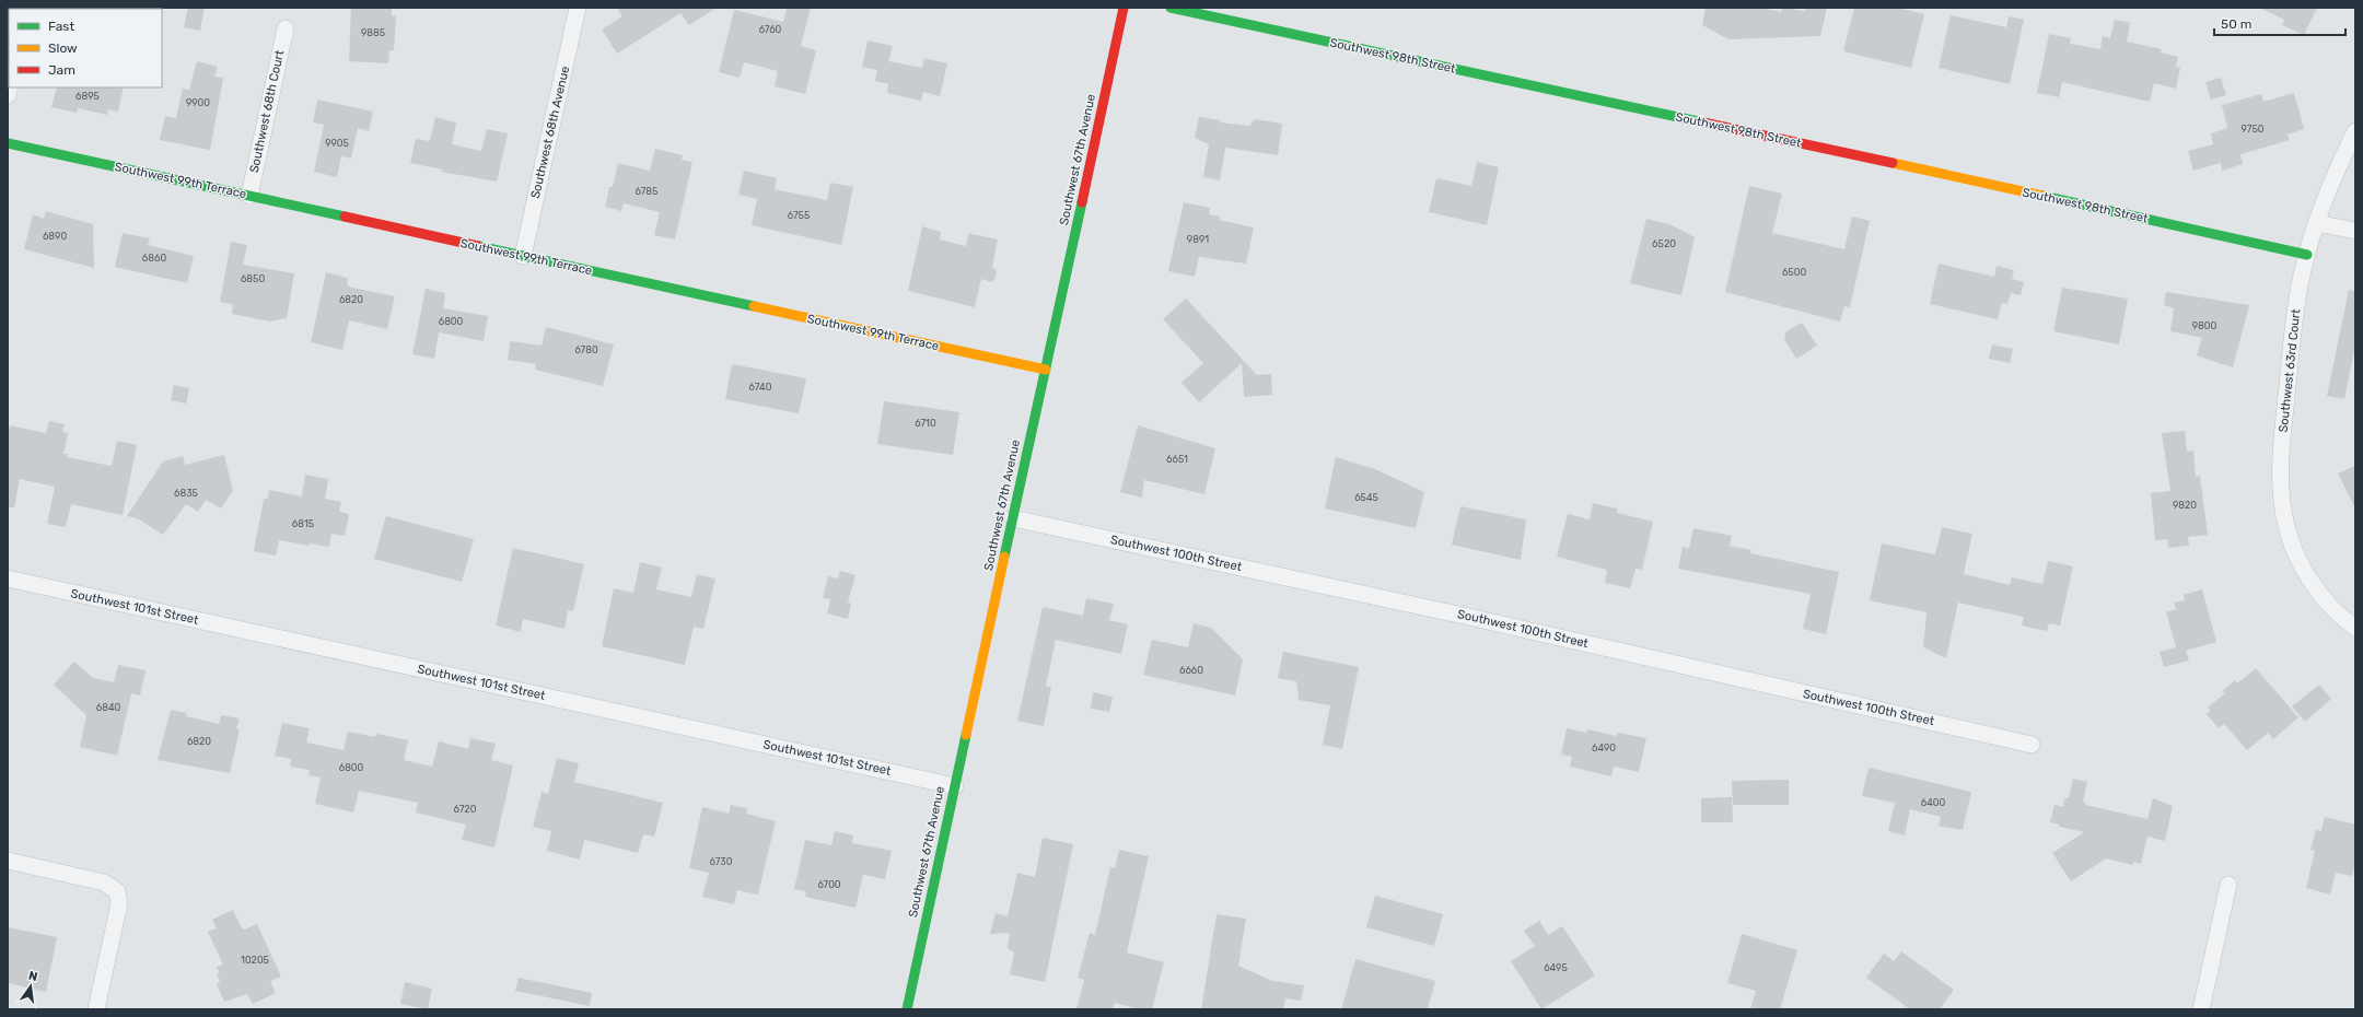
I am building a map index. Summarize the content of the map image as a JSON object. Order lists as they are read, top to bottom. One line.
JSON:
{"streets":{"street":["Southwest 98th Street","Southwest 68th Court","Southwest 68th Avenue","Southwest 67th Avenue","Southwest 99th Terrace","Southwest 63rd Court","Southwest 100th Street","Southwest 101st Street"]},"crossings":[["Southwest 98th Street","Southwest 63rd Court"],["Southwest 68th Court","Southwest 99th Terrace"],["Southwest 68th Avenue","Southwest 99th Terrace"],["Southwest 67th Avenue","Southwest 99th Terrace"],["Southwest 67th Avenue","Southwest 100th Street"],["Southwest 67th Avenue","Southwest 101st Street"]],"house_numbers":["6760","9885","6895","9900","9750","9905","6785","6755","6890","9891","6520","6860","6500","6850","6820","6800","9800","6780","6740","6710","6651","6835","6545","9820","6815","6660","6840","6820","6490","6800","6400","6720","6730","6700","10205","6495"],"legend":["Fast","Slow","Jam"],"scale_bar":"50 m","north":"top"}
